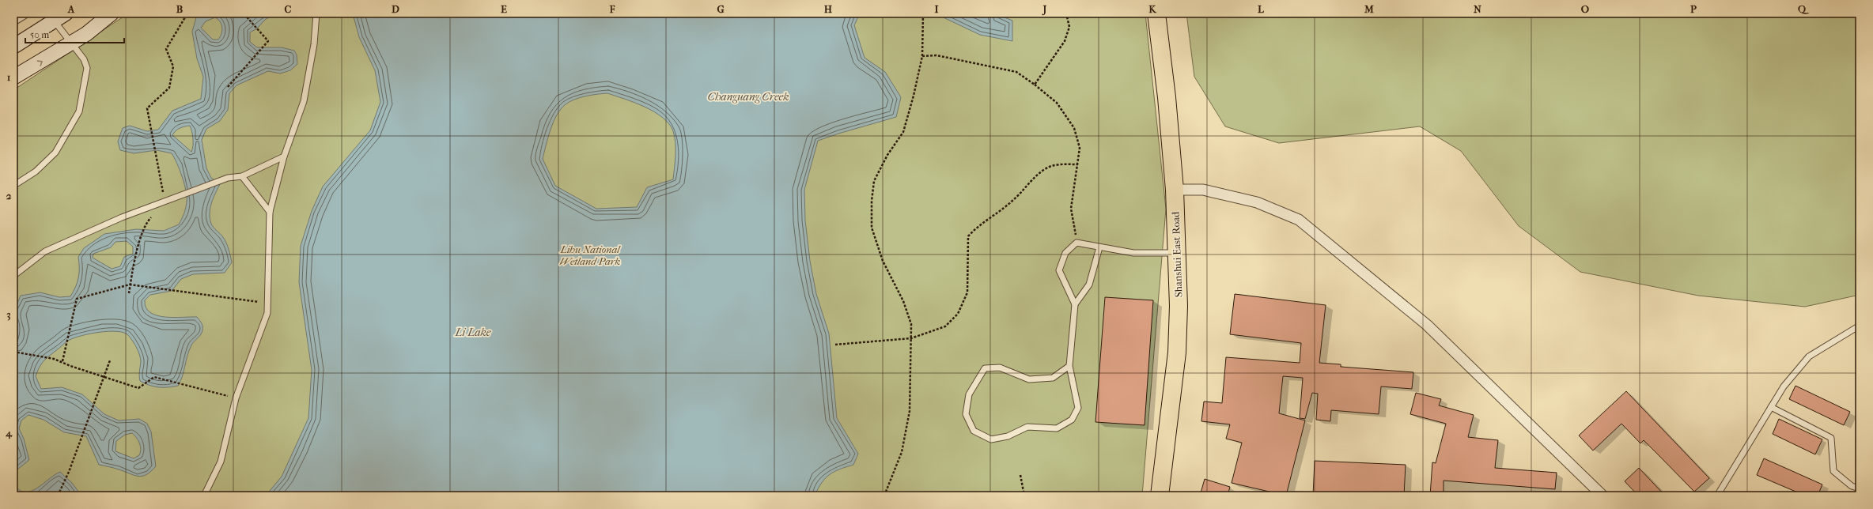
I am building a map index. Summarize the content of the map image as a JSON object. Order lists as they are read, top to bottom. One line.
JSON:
{"streets":{"highway":["Shanshui East Road"]},"water":["Changuang Creek","Li Lake"],"parks":["Lihu National Wetland Park"],"scale_bar":"50 m","grid":{"columns":["A","B","C","D","E","F","G","H","I","J","K","L","M","N","O","P","Q"],"rows":["1","2","3","4"]}}
